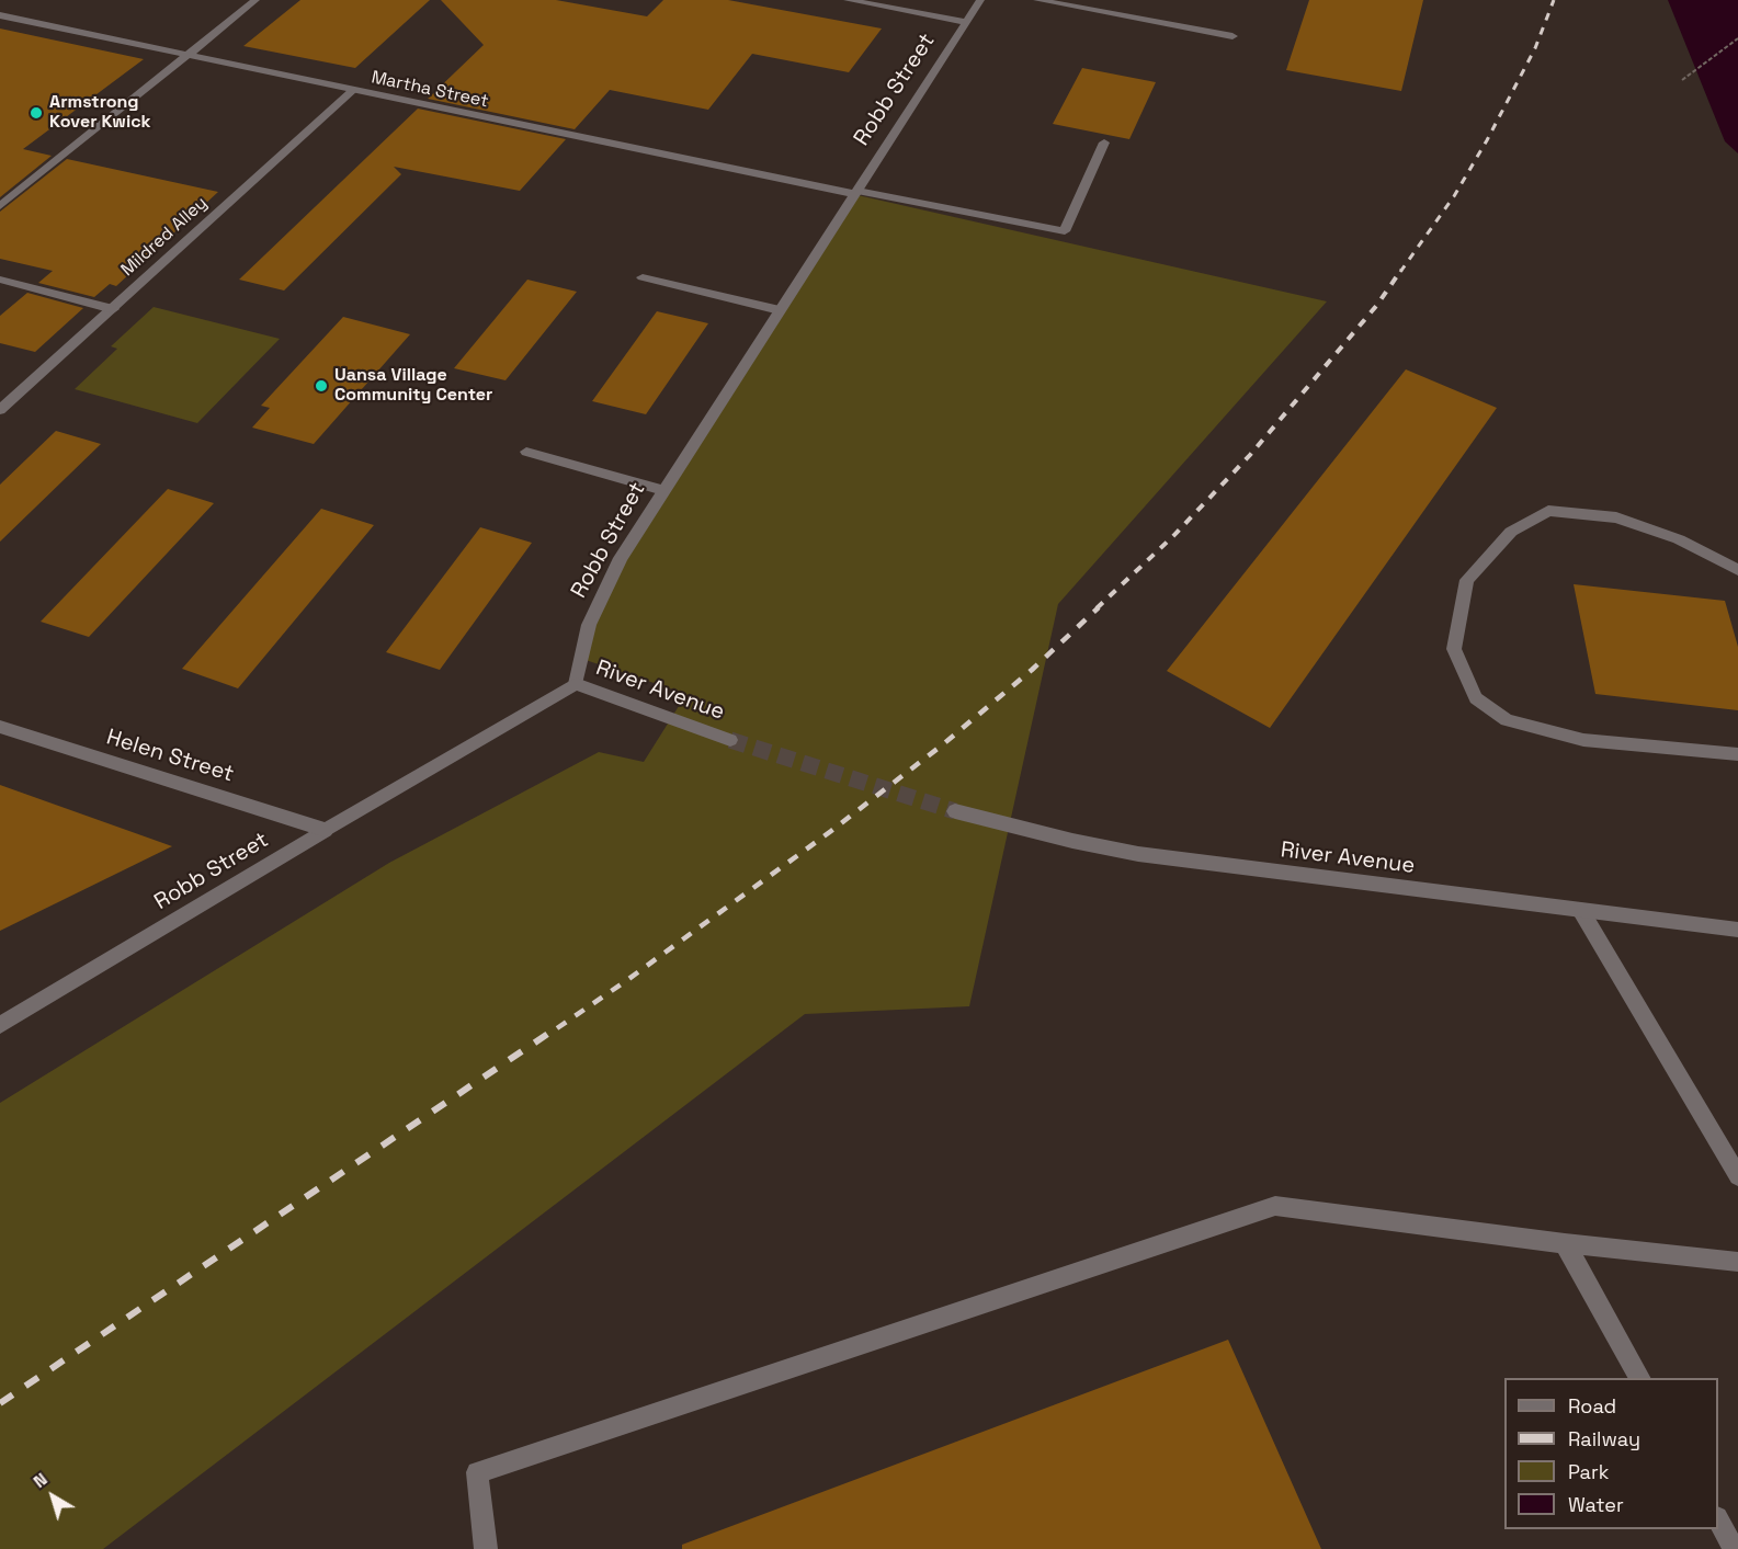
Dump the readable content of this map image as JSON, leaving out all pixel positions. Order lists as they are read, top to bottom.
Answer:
{
  "streets": {
    "street": [
      "Martha Street",
      "Robb Street",
      "Mildred Alley",
      "River Avenue",
      "Helen Street"
    ]
  },
  "crossings": [
    ["Martha Street", "Robb Street"],
    ["Martha Street", "Mildred Alley"],
    ["Robb Street", "River Avenue"],
    ["Robb Street", "Helen Street"]
  ],
  "places": ["Armstrong Kover Kwick", "Uansa Village Community Center"],
  "legend": [
    "Road",
    "Railway",
    "Park",
    "Water"
  ],
  "north": "top left"
}
